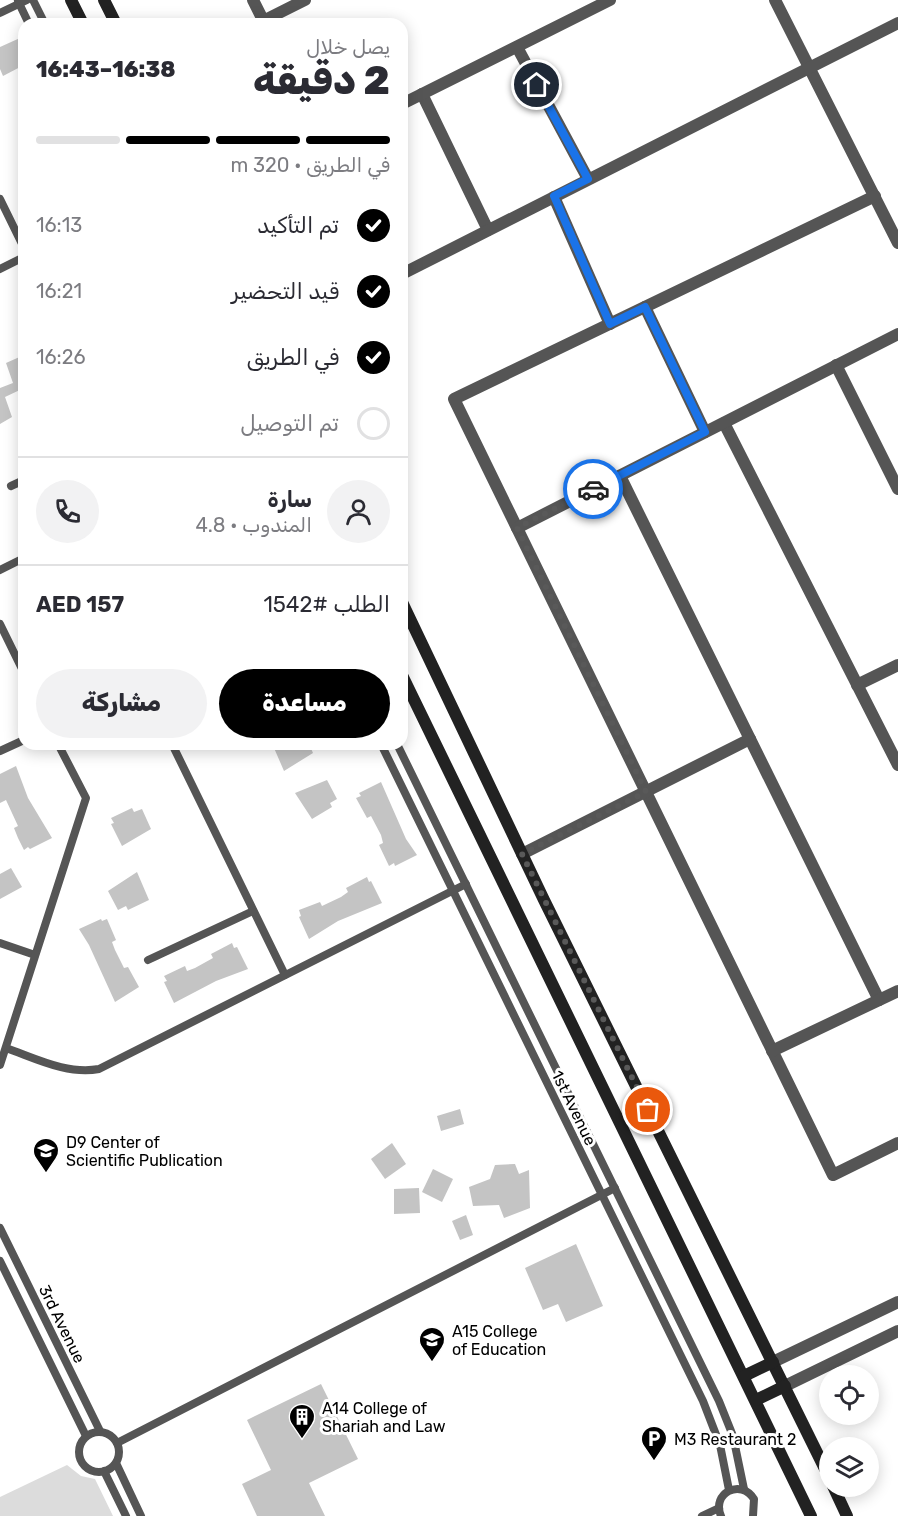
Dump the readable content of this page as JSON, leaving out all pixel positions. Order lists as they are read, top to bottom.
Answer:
{
  "streets": {
    "lane": ["1st Avenue", "3rd Avenue"]
  },
  "places": {
    "school or university": ["D9 Center of Scientific Publication", "A15 College of Education"],
    "building": ["A14 College of Shariah and Law"],
    "parking": ["M3 Restaurant 2"]
  },
  "page": {
    "heading": ["2 دقيقة", "يصل خلال", "16:38–16:43"],
    "panel": [
      "سارة",
      "المندوب · 4.8",
      "الطلب #1542",
      "AED 157"
    ],
    "bar": "في الطريق · 320 m",
    "list": [
      ["تم التأكيد", "16:13"],
      ["قيد التحضير", "16:21"],
      ["في الطريق", "16:26"],
      "تم التوصيل"
    ],
    "buttons": ["مساعدة", "مشاركة"]
  }
}
